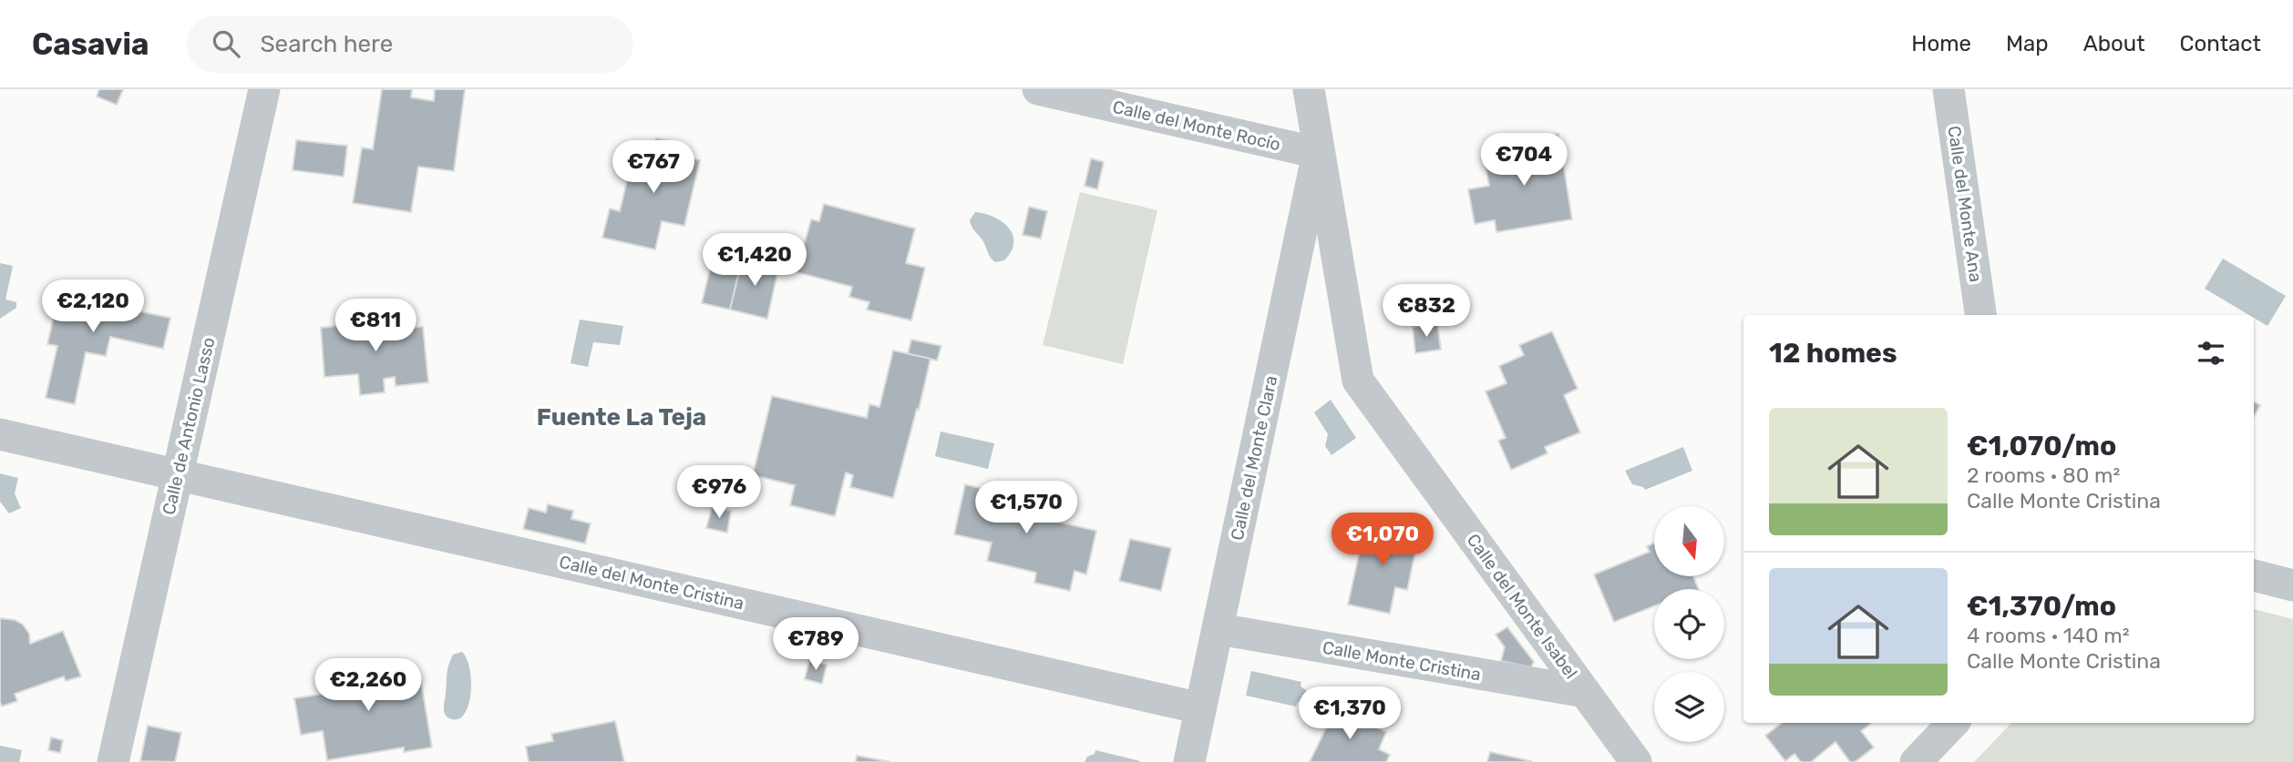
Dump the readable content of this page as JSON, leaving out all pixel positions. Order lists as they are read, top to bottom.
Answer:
{
  "streets": {
    "street": [
      "Calle del Monte Rocío",
      "Calle del Monte Ana",
      "Calle de Antonio Lasso",
      "Calle del Monte Clara",
      "Calle del Monte Cristina",
      "Calle del Monte Isabel",
      "Calle Monte Cristina"
    ]
  },
  "crossings": [
    ["Calle del Monte Rocío", "Calle del Monte Clara"],
    ["Calle del Monte Rocío", "Calle del Monte Isabel"],
    ["Calle de Antonio Lasso", "Calle del Monte Cristina"],
    ["Calle del Monte Clara", "Calle del Monte Cristina"],
    ["Calle del Monte Clara", "Calle del Monte Isabel"],
    ["Calle del Monte Clara", "Calle Monte Cristina"],
    ["Calle del Monte Isabel", "Calle Monte Cristina"]
  ],
  "districts": ["Fuente La Teja"],
  "north": "bottom",
  "page": {
    "header": "Casavia",
    "search": "Search here",
    "nav": [
      "Home",
      "Map",
      "About",
      "Contact"
    ],
    "price": [
      "€704",
      "€767",
      "€1,420",
      "€2,120",
      "€832",
      "€811",
      "€976",
      "€1,570",
      "€1,070",
      "€789",
      "€2,260",
      "€1,370"
    ],
    "heading": "12 homes",
    "list": [
      {
        "name": "€1,070/mo",
        "note": "2 rooms · 80 m² · Calle Monte Cristina"
      },
      {
        "name": "€1,370/mo",
        "note": "4 rooms · 140 m² · Calle Monte Cristina"
      }
    ]
  }
}
